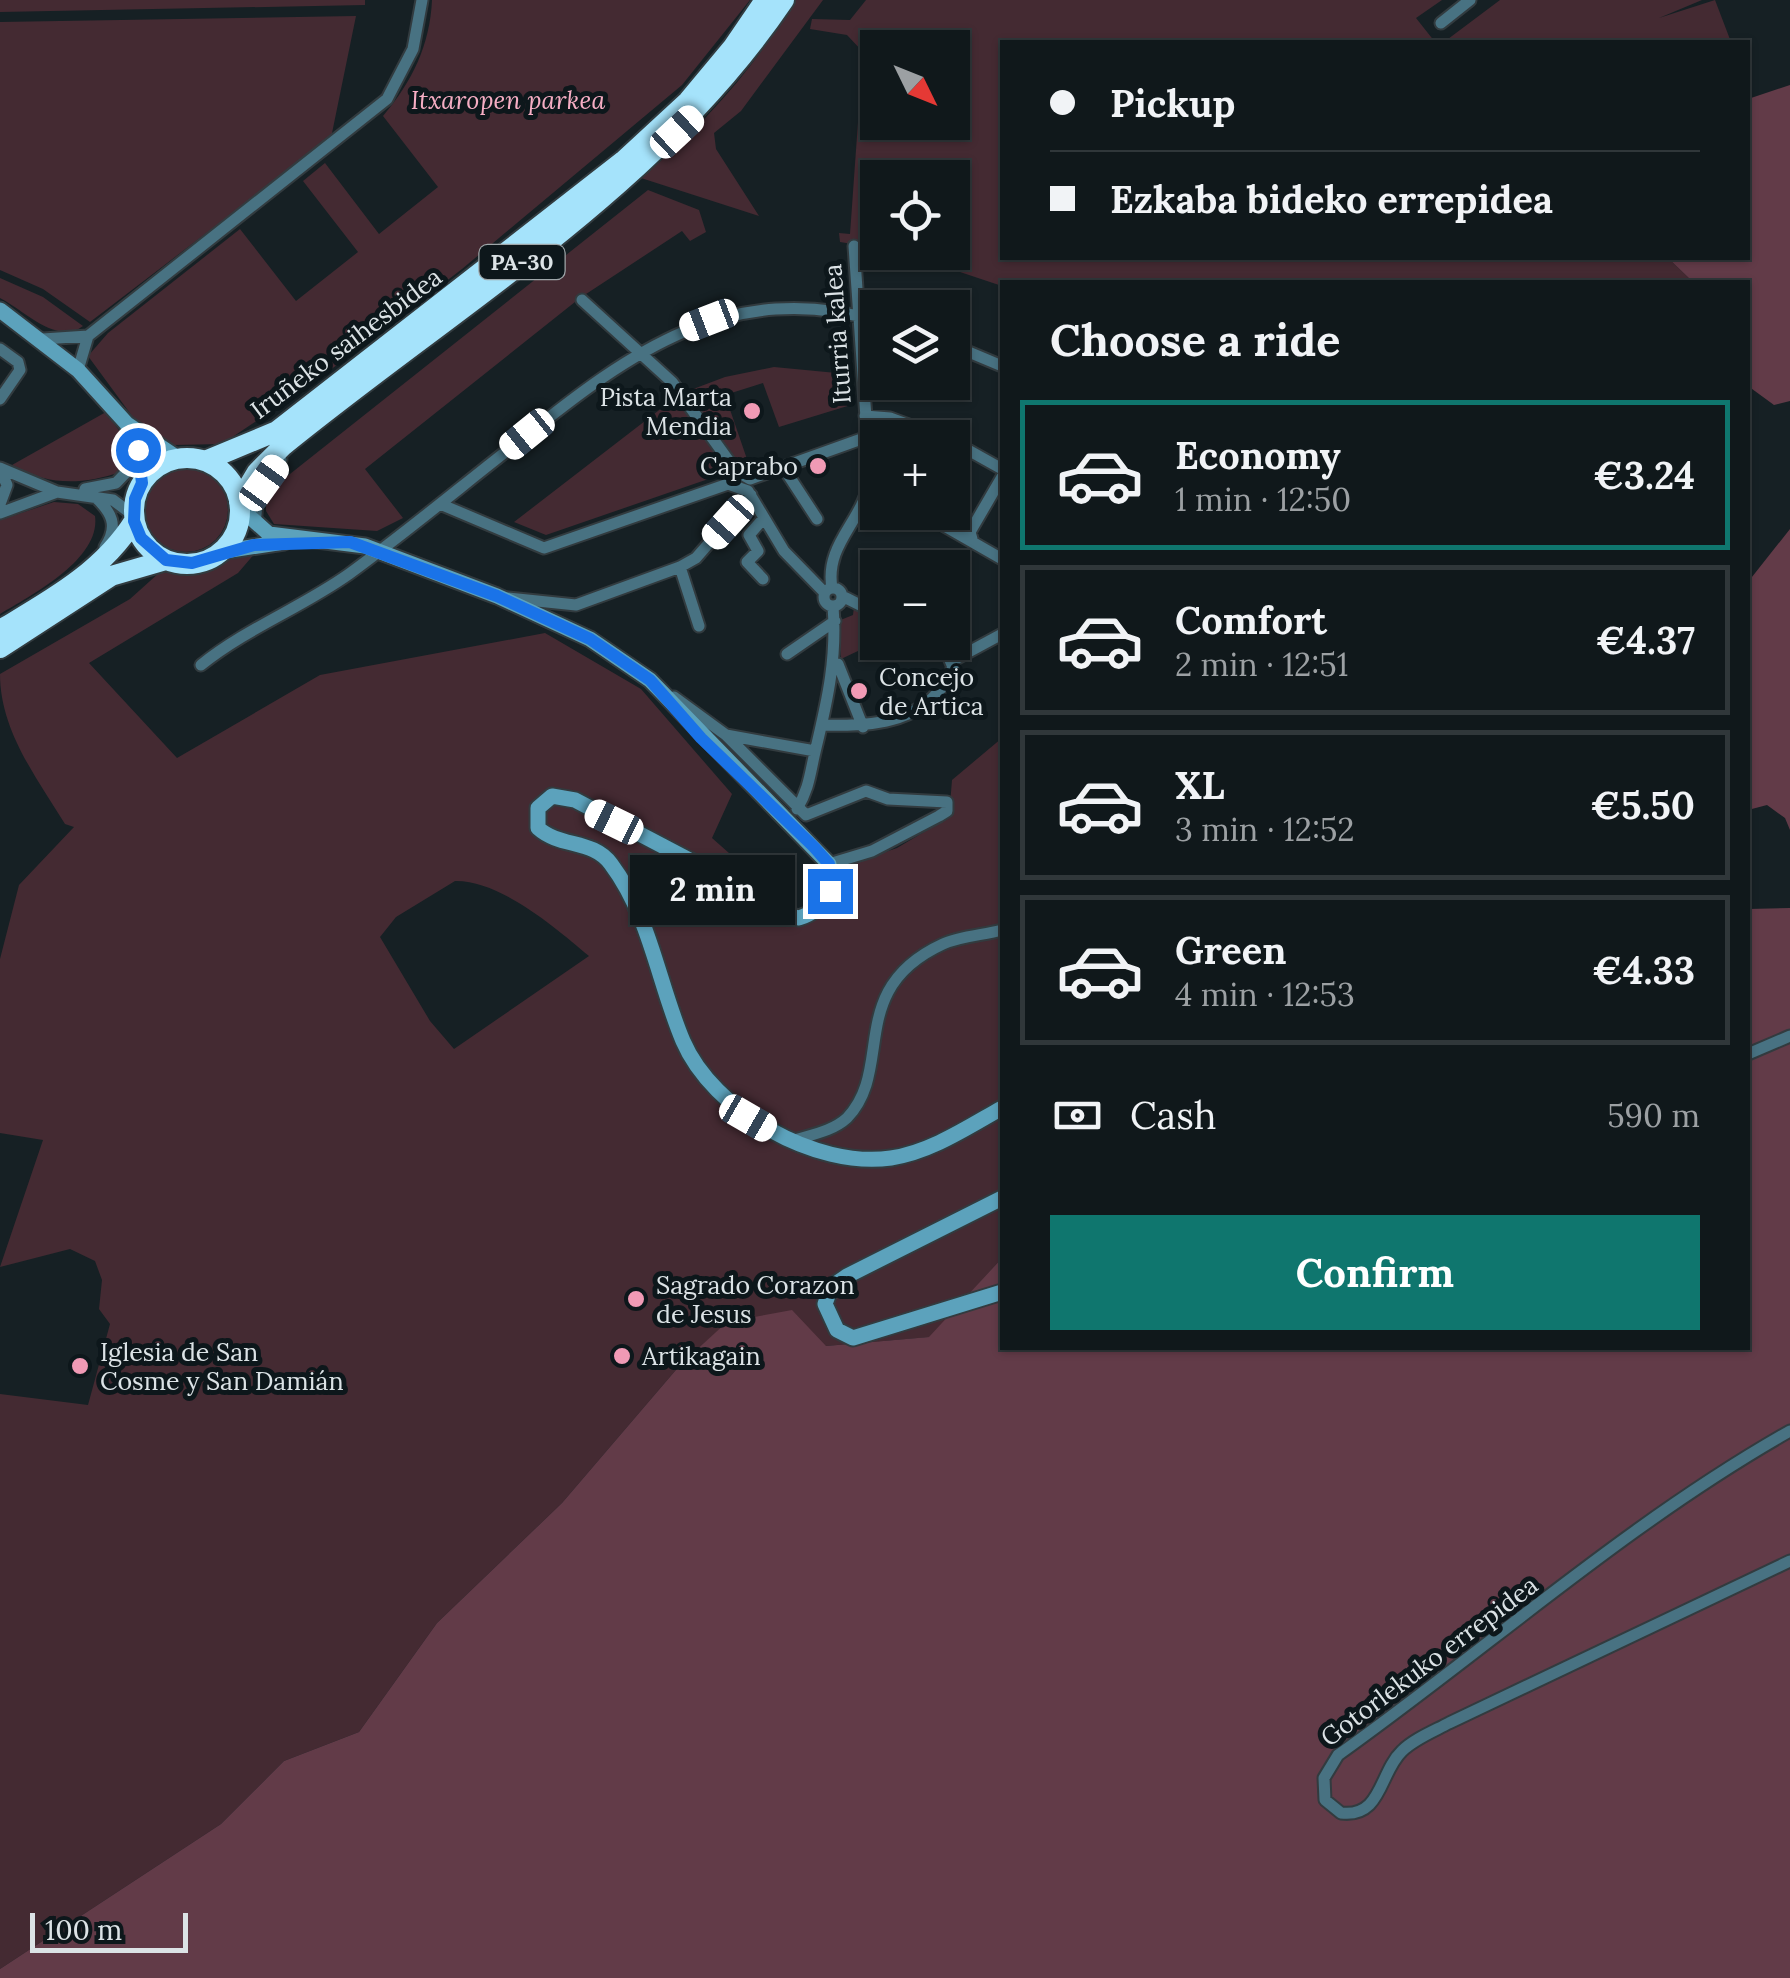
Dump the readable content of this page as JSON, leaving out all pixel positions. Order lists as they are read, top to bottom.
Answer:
{
  "streets": {
    "highway": ["PA-30", "Iruñeko saihesbidea"],
    "street": ["Iturria kalea", "Gotorlekuko errepidea"]
  },
  "crossings": [
    ["PA-30", "Iruñeko saihesbidea"]
  ],
  "parks": ["Itxaropen parkea"],
  "places": [
    "Pista Marta Mendia",
    "Caprabo",
    "Concejo de Artica",
    "Sagrado Corazon de Jesus",
    "Artikagain",
    "Iglesia de San Cosme y San Damián"
  ],
  "scale_bar": "100 m",
  "north": "bottom right",
  "page": {
    "map_buttons": ["+", "−"],
    "banner": ["Pickup", "Ezkaba bideko errepidea"],
    "heading": "Choose a ride",
    "list": [
      {
        "name": "Economy",
        "note": "1 min · 12:50",
        "value": "€3.24"
      },
      {
        "name": "Comfort",
        "note": "2 min · 12:51",
        "value": "€4.37"
      },
      {
        "name": "XL",
        "note": "3 min · 12:52",
        "value": "€5.50"
      },
      {
        "name": "Green",
        "note": "4 min · 12:53",
        "value": "€4.33"
      }
    ],
    "bubble": "2 min",
    "pay": ["Cash", "590 m"],
    "buttons": "Confirm",
    "scale": "100 m"
  }
}
